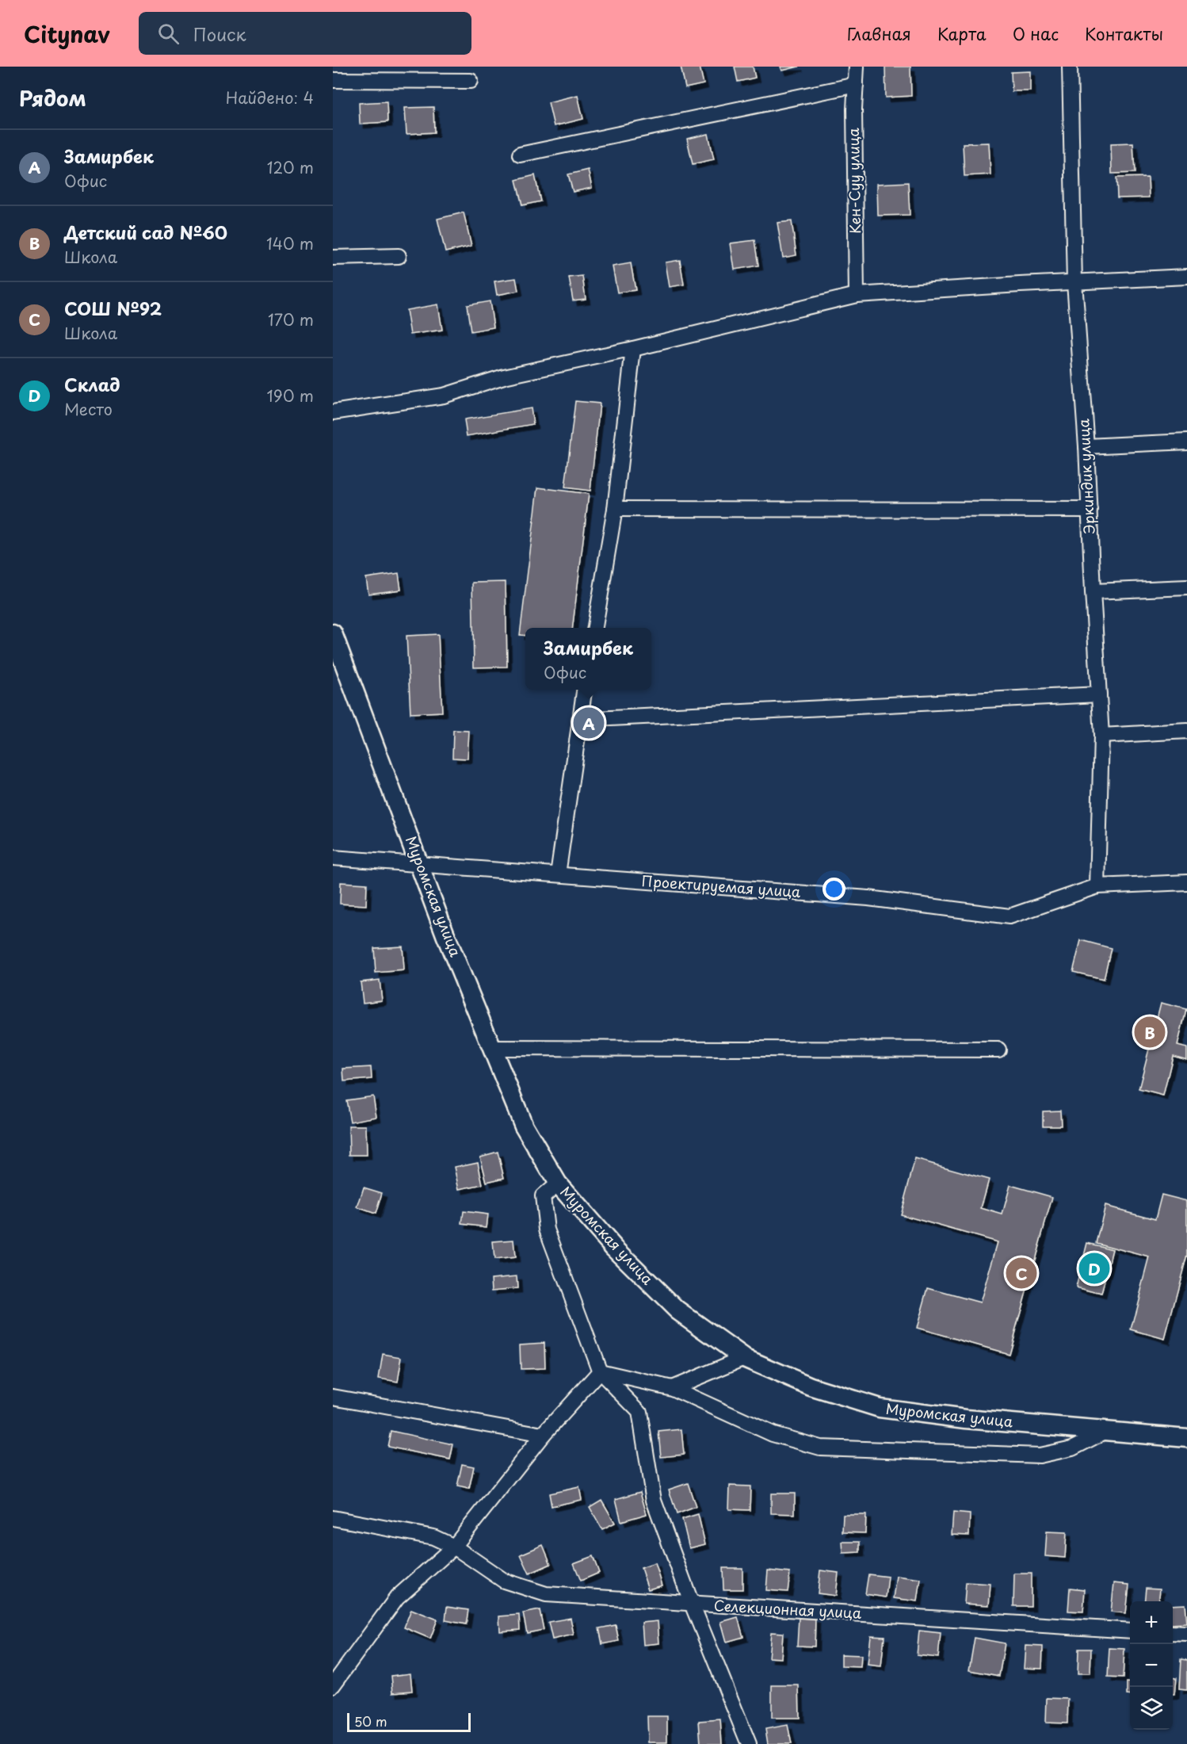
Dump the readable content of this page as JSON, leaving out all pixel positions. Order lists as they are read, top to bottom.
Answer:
{
  "streets": {
    "street": [
      "Кен-Суу улица",
      "Эркиндик улица",
      "Проектируемая улица",
      "Муромская улица",
      "Селекционная улица"
    ]
  },
  "crossings": [
    ["Эркиндик улица", "Проектируемая улица"],
    ["Проектируемая улица", "Муромская улица"]
  ],
  "scale_bar": "50 m",
  "page": {
    "header": "Citynav",
    "search": "Поиск",
    "nav": [
      "Главная",
      "Карта",
      "О нас",
      "Контакты"
    ],
    "heading": ["Рядом", "Найдено: 4"],
    "list": [
      {
        "mark": "A",
        "name": "Замирбек",
        "note": "Офис",
        "value": "120 m"
      },
      {
        "mark": "B",
        "name": "Детский сад №60",
        "note": "Школа",
        "value": "140 m"
      },
      {
        "mark": "C",
        "name": "СОШ №92",
        "note": "Школа",
        "value": "170 m"
      },
      {
        "mark": "D",
        "name": "Склад",
        "note": "Место",
        "value": "190 m"
      }
    ],
    "popup": ["Замирбек", "Офис"],
    "pins": [
      "A",
      "B",
      "D",
      "C"
    ],
    "map_buttons": ["+", "−"],
    "scale": "50 m"
  }
}
